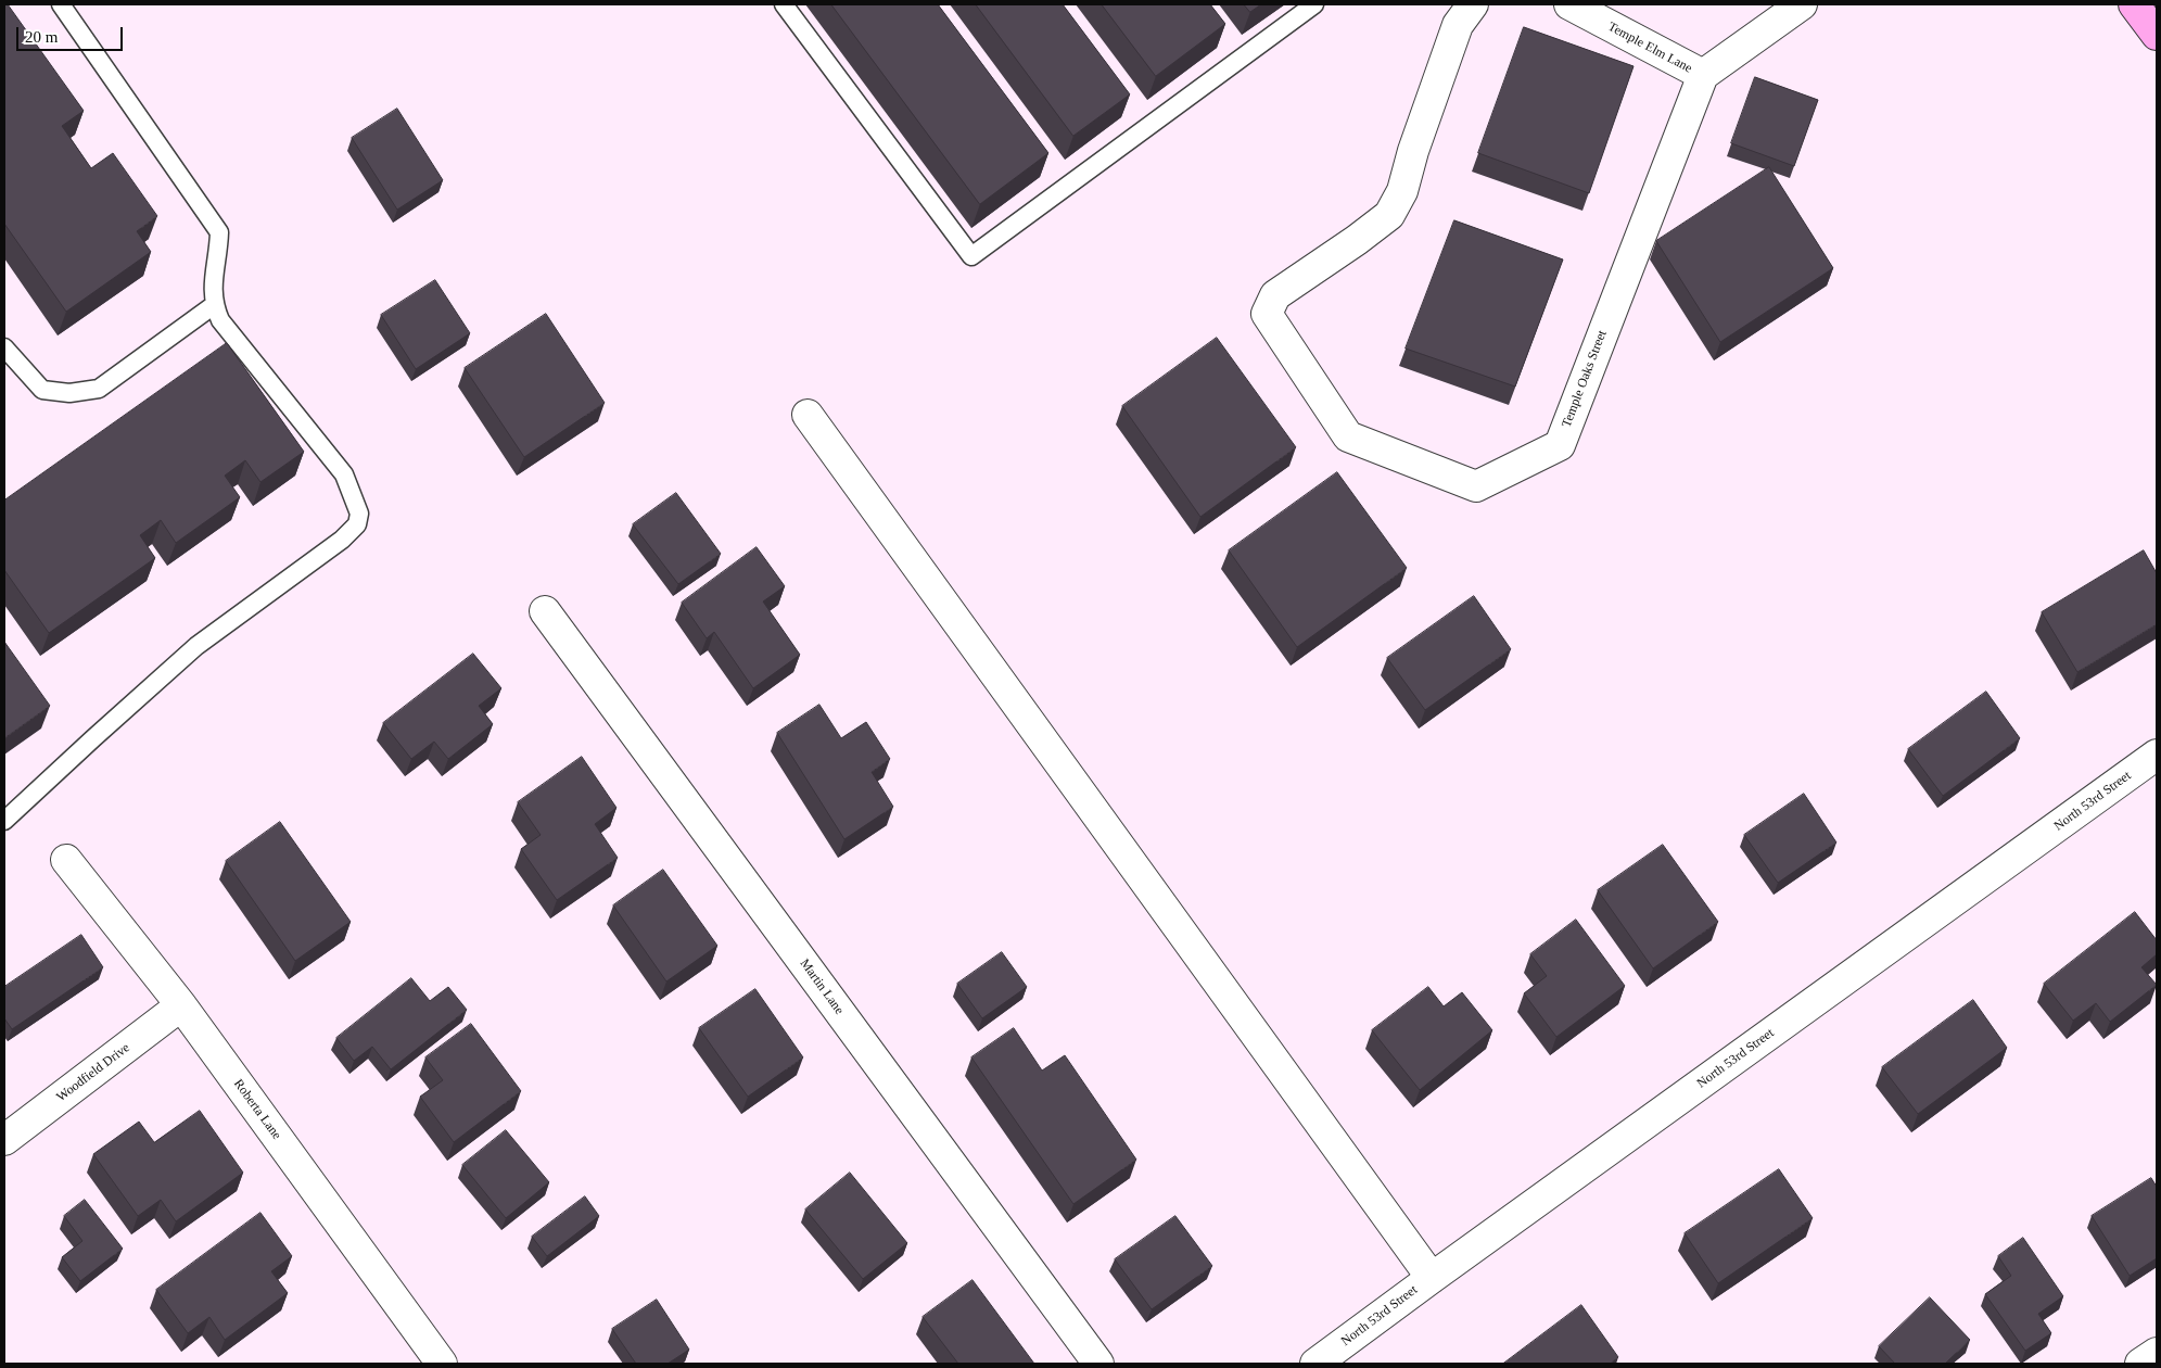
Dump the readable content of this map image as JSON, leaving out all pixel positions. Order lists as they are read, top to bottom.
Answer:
{
  "streets": {
    "street": [
      "Temple Elm Lane",
      "Temple Oaks Street",
      "North 53rd Street",
      "Martin Lane",
      "Woodfield Drive",
      "Roberta Lane"
    ]
  },
  "crossings": [
    ["Temple Elm Lane", "Temple Oaks Street"],
    ["Woodfield Drive", "Roberta Lane"]
  ],
  "scale_bar": "20 m"
}
